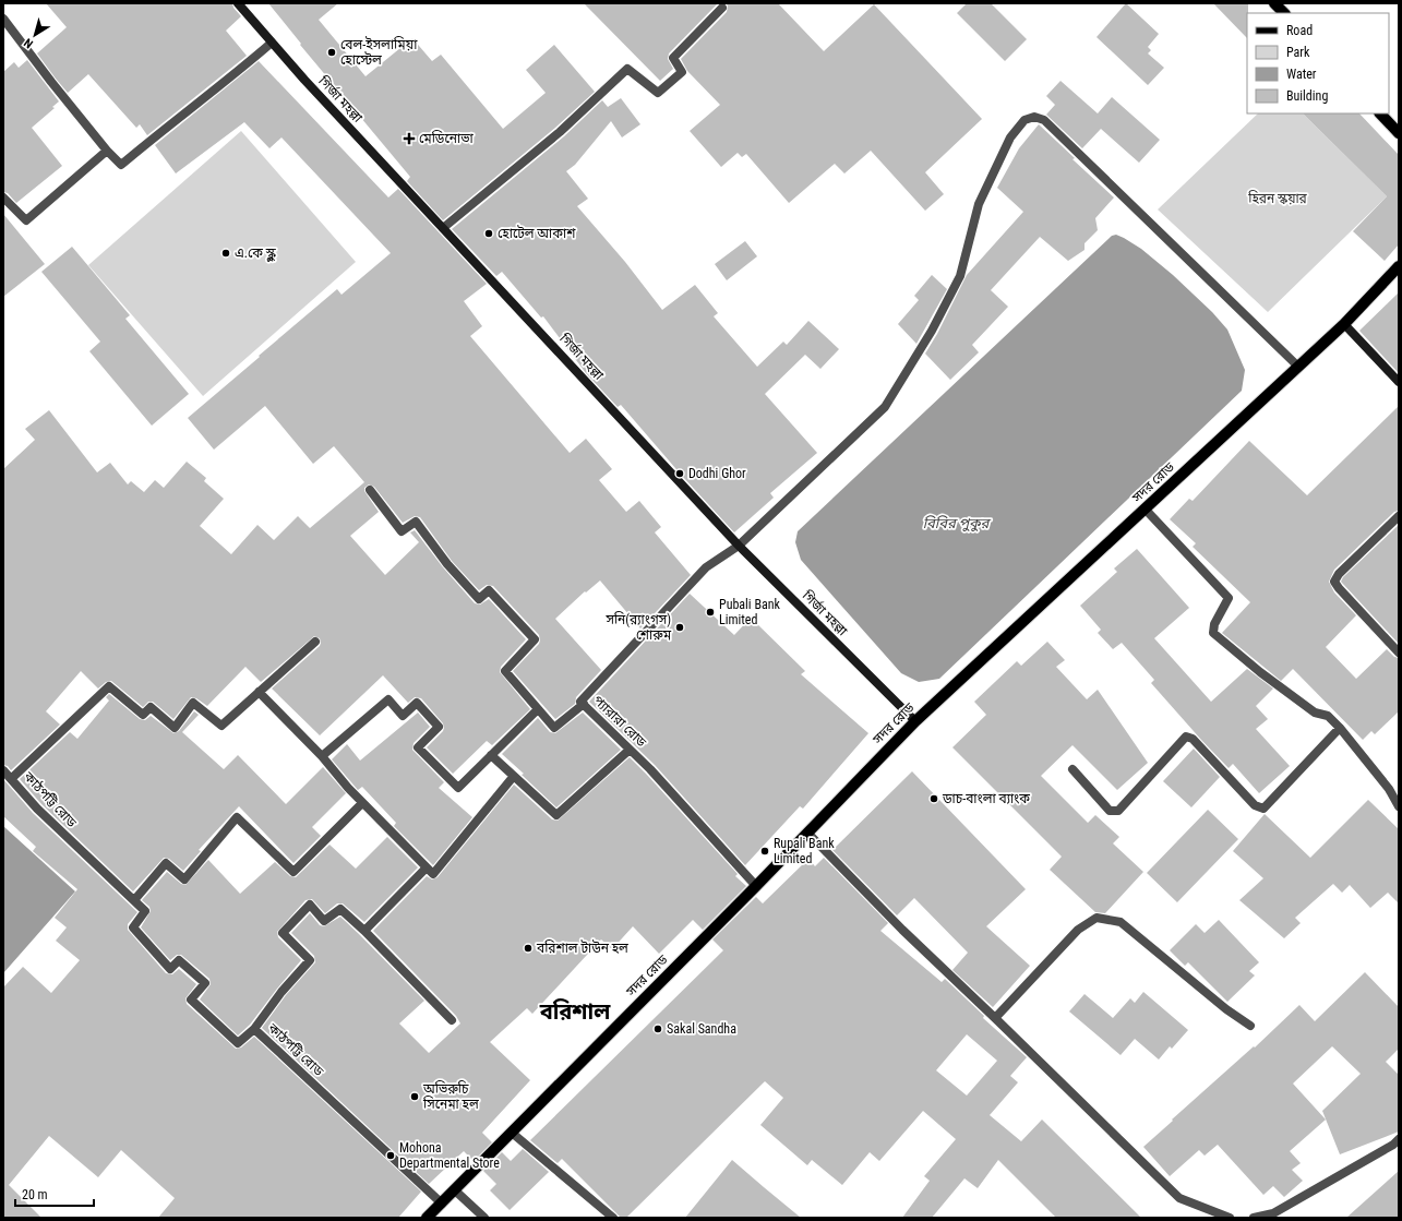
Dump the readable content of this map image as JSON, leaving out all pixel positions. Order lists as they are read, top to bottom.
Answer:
{
  "streets": {
    "main road": ["গির্জা মহল্লা", "সদর রোড"],
    "street": ["প্যারারা রোড", "কাঠপট্টি রোড"]
  },
  "crossings": [
    ["গির্জা মহল্লা", "সদর রোড"],
    ["গির্জা মহল্লা", "প্যারারা রোড"],
    ["সদর রোড", "প্যারারা রোড"],
    ["সদর রোড", "কাঠপট্টি রোড"]
  ],
  "districts": ["বরিশাল"],
  "water": ["বিবির পুকুর"],
  "parks": ["হিরন স্কয়ার"],
  "places": {
    "other": [
      "বেল-ইসলামিয়া হোস্টেল",
      "হোটেল আকাশ",
      "এ.কে স্কুল",
      "Dodhi Ghor",
      "Pubali Bank Limited",
      "সনি(র‌্যাংগস) শোরুম",
      "ডাচ-বাংলা ব্যাংক",
      "Rupali Bank Limited",
      "বরিশাল টাউন হল",
      "Sakal Sandha",
      "অভিরুচি সিনেমা হল",
      "Mohona Departmental Store"
    ],
    "health": ["মেডিনোভা"]
  },
  "legend": [
    "Road",
    "Park",
    "Water",
    "Building"
  ],
  "scale_bar": "20 m",
  "north": "bottom left"
}
